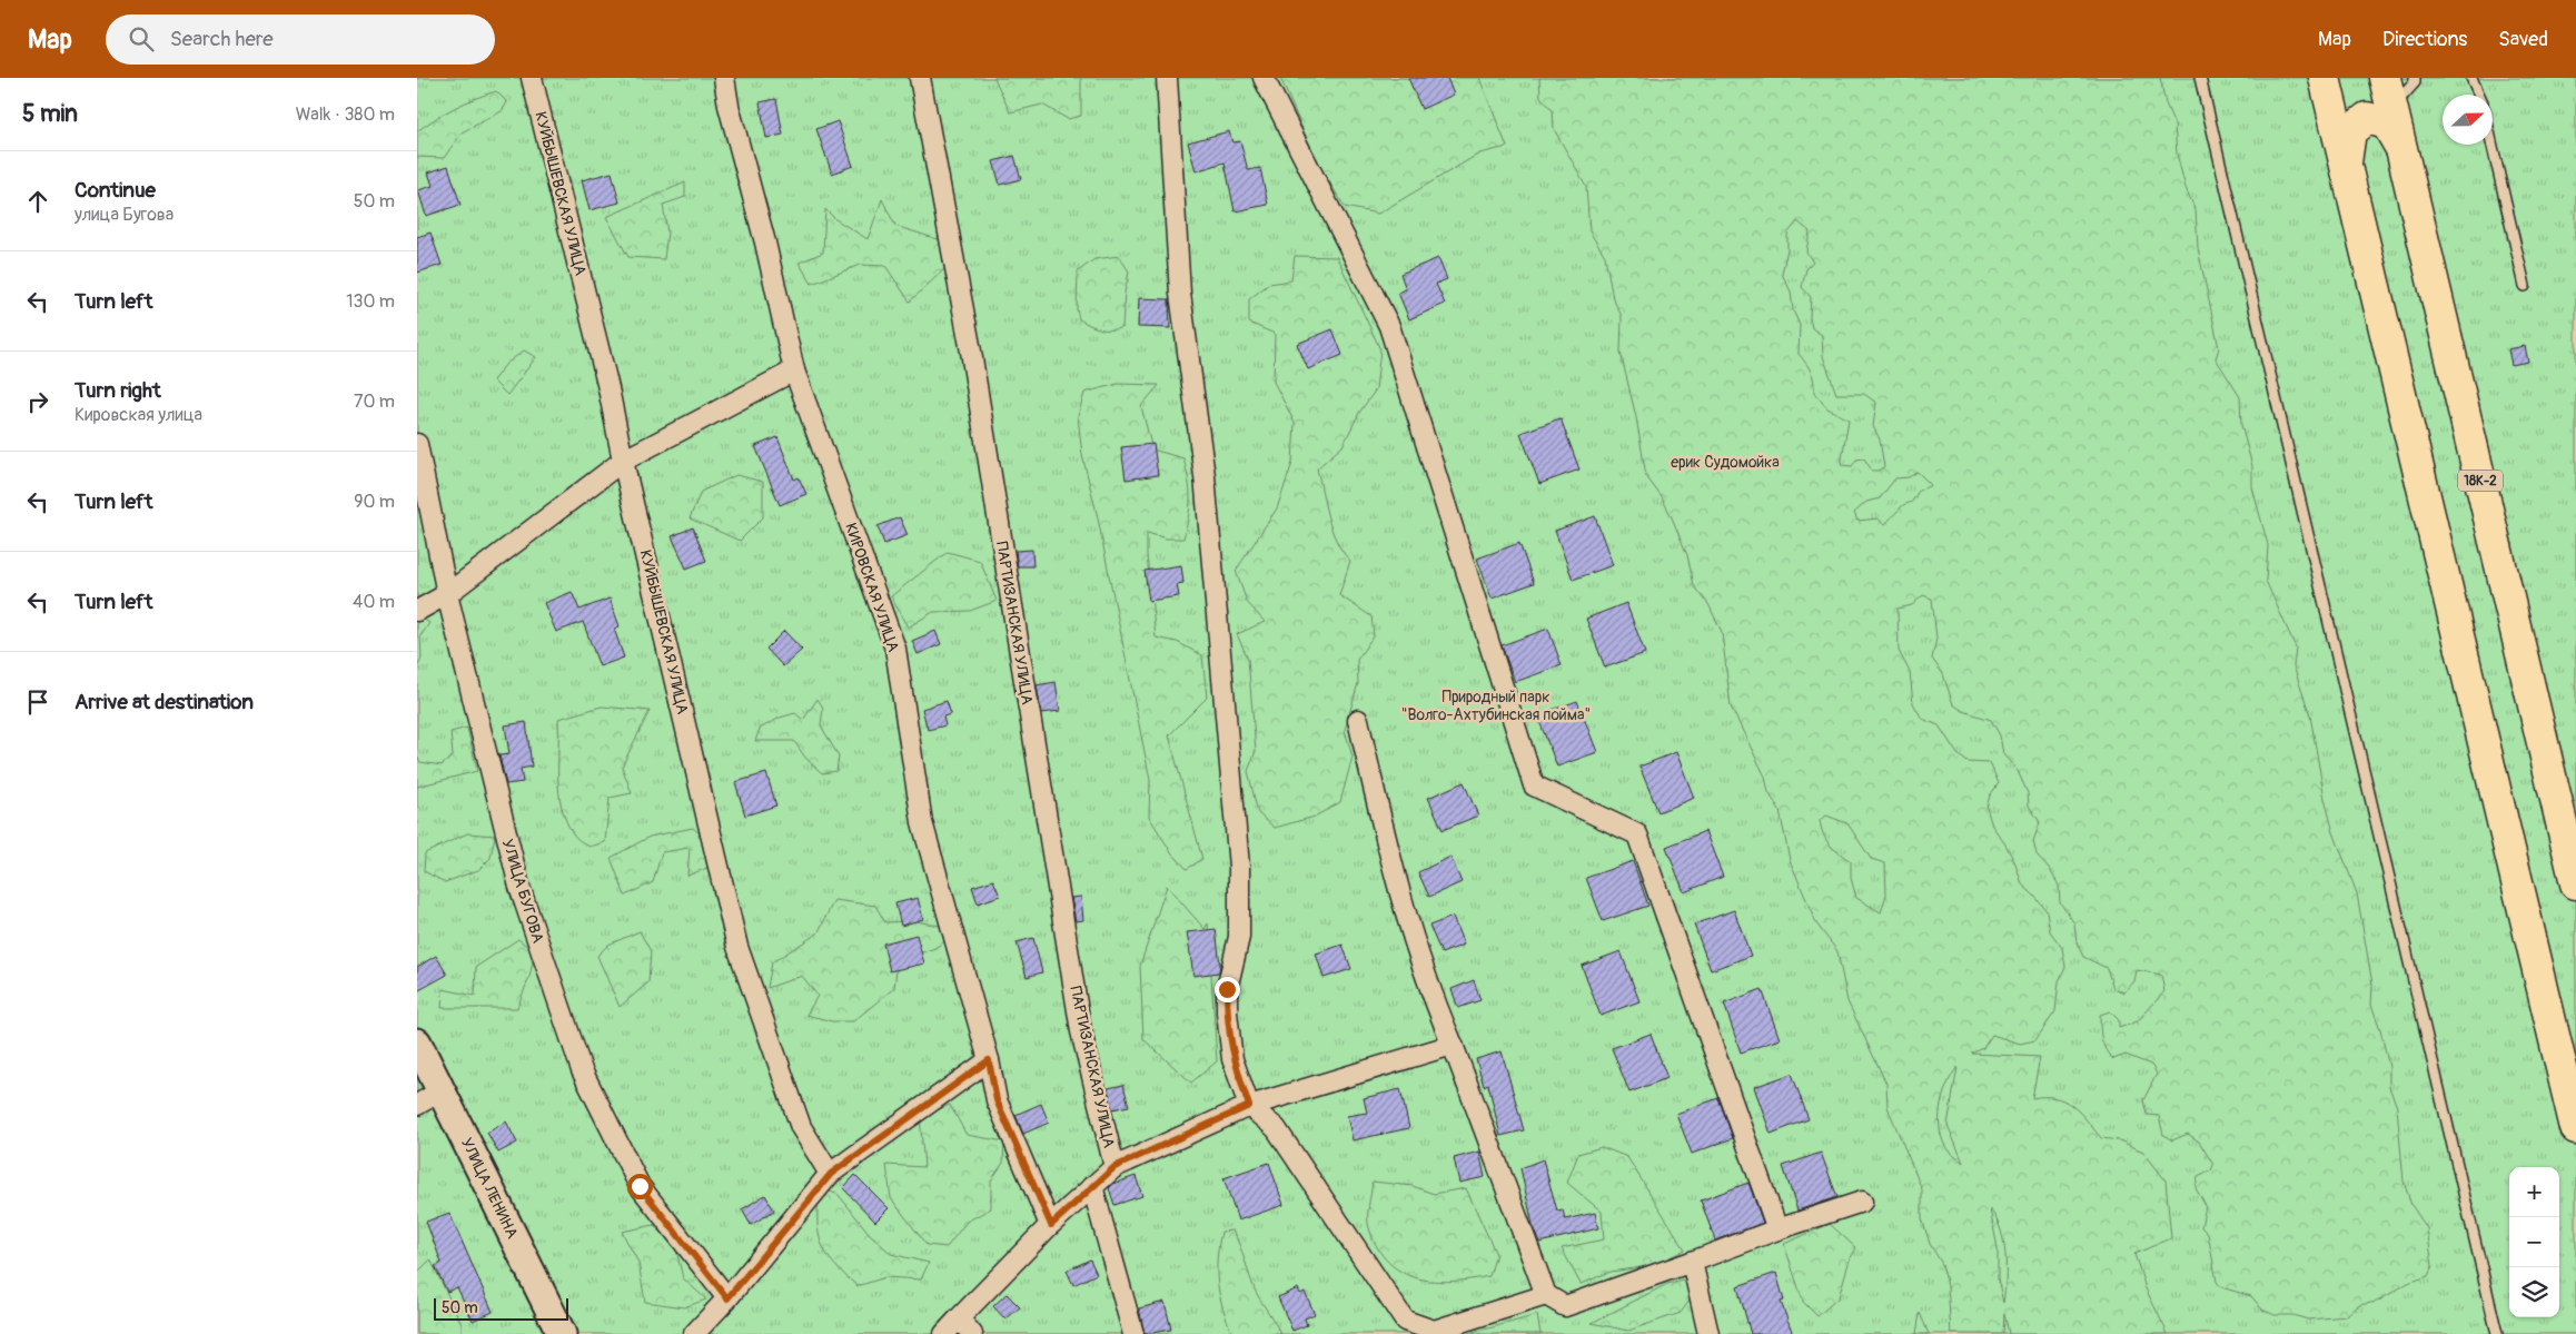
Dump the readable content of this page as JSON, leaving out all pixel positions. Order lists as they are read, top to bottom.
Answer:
{
  "streets": {
    "main road": ["18К-2"],
    "street": [
      "КУЙБЫШЕВСКАЯ УЛИЦА",
      "КИРОВСКАЯ УЛИЦА",
      "ПАРТИЗАНСКАЯ УЛИЦА",
      "УЛИЦА БУГОВА",
      "УЛИЦА ЛЕНИНА"
    ]
  },
  "parks": ["ерик Судомойка", "Природный парк \"Волго-Ахтубинская пойма\""],
  "scale_bar": "50 m",
  "north": "right",
  "page": {
    "header": "Map",
    "search": "Search here",
    "nav": ["Map", "Directions", "Saved"],
    "heading": ["5 min", "Walk · 380 m"],
    "list": [
      ["Continue", "улица Бугова", "50 m"],
      ["Turn left", "130 m"],
      ["Turn right", "Кировская улица", "70 m"],
      ["Turn left", "90 m"],
      ["Turn left", "40 m"],
      "Arrive at destination"
    ],
    "map_buttons": ["+", "−"],
    "scale": "50 m"
  }
}
